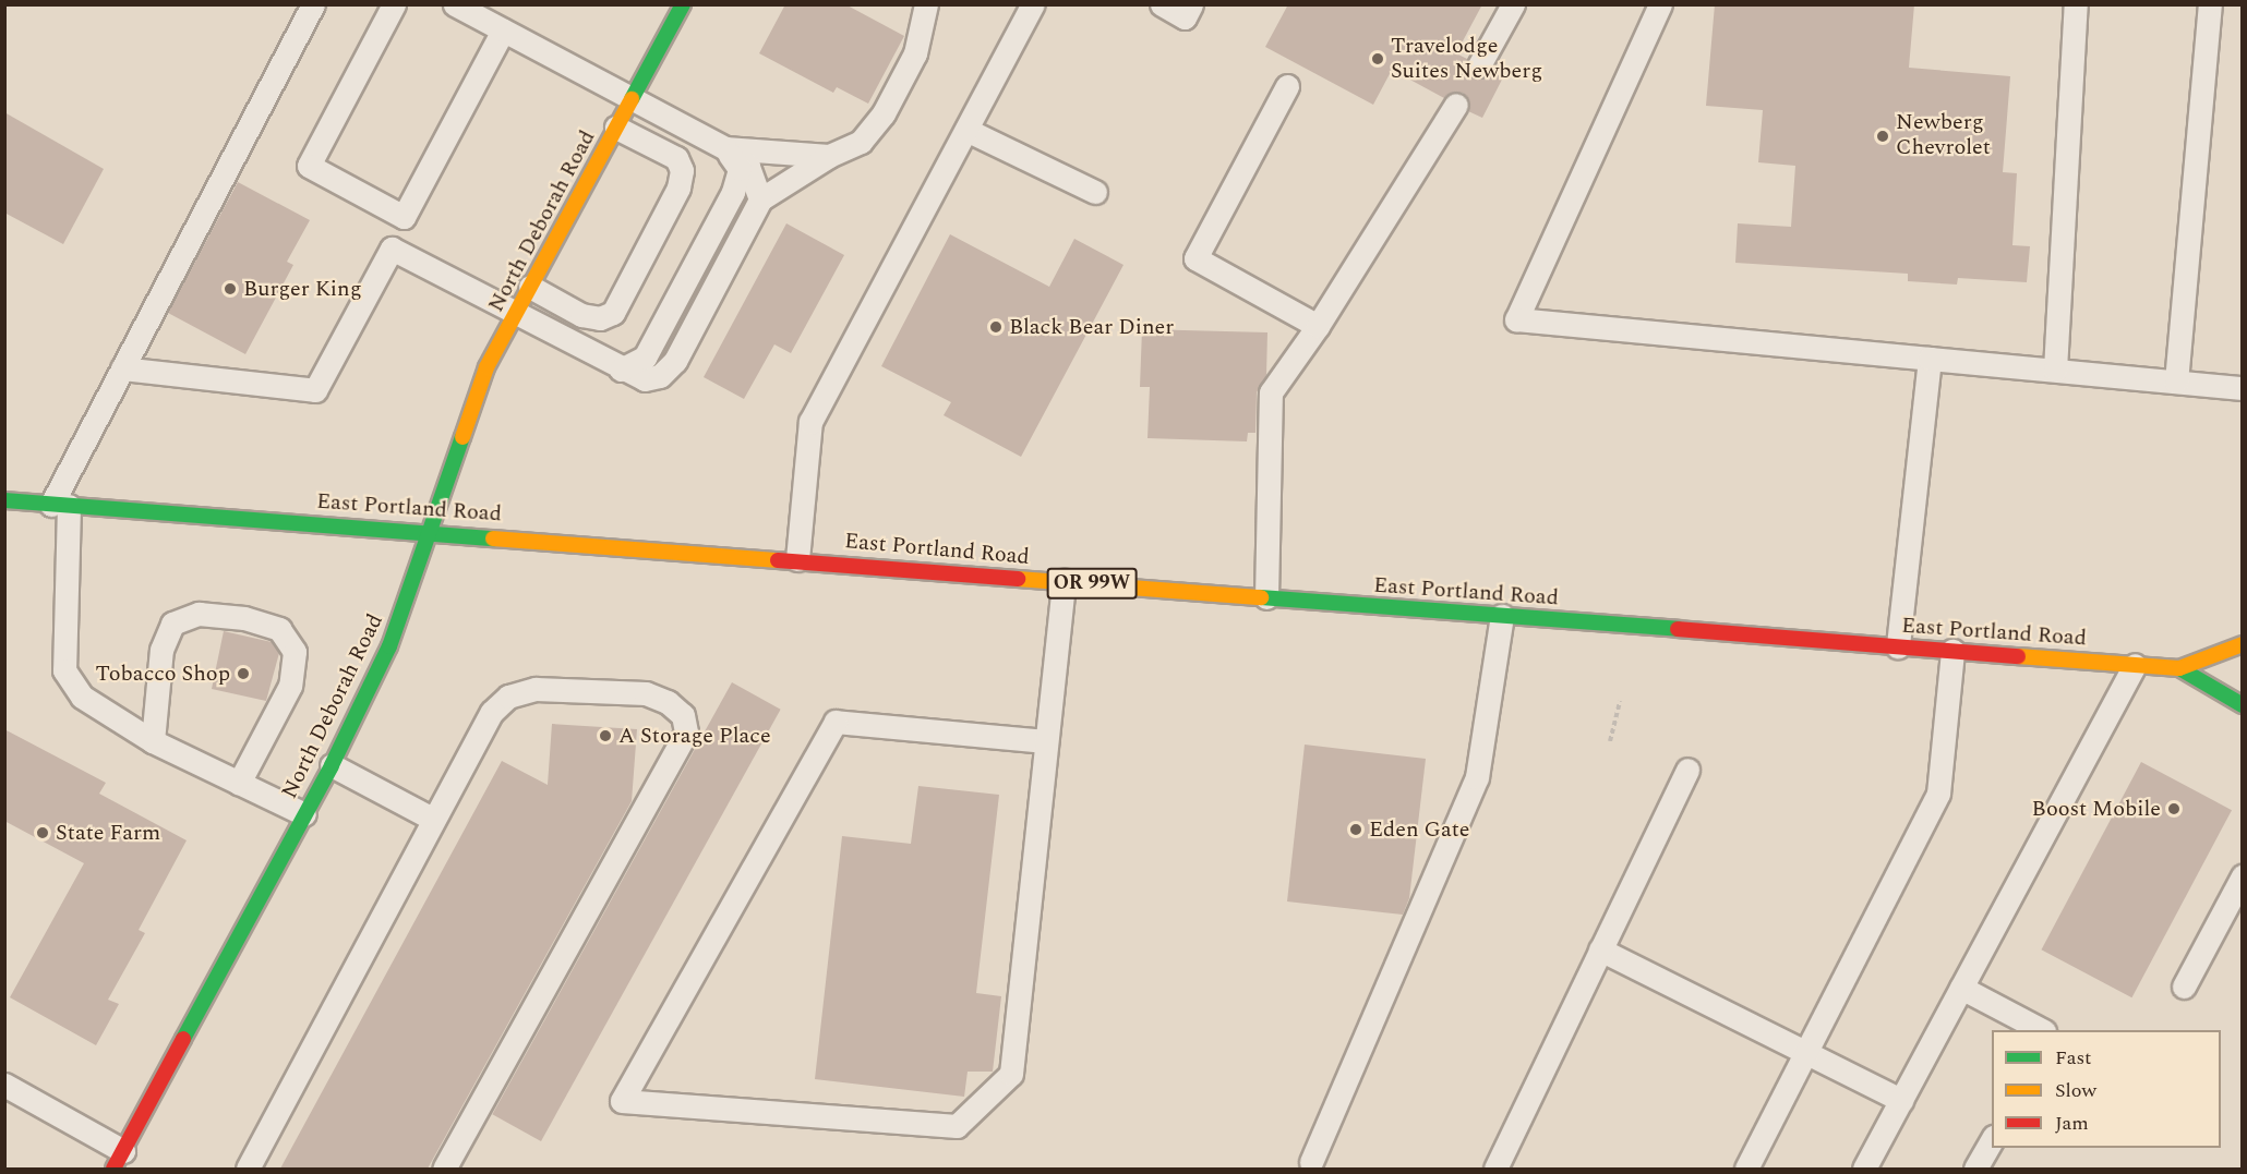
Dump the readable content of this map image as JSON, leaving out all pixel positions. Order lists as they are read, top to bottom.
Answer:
{
  "streets": {
    "main road": ["North Deborah Road", "East Portland Road", "OR 99W"]
  },
  "crossings": [
    ["North Deborah Road", "East Portland Road"]
  ],
  "places": [
    "Travelodge Suites Newberg",
    "Newberg Chevrolet",
    "Burger King",
    "Black Bear Diner",
    "Tobacco Shop",
    "A Storage Place",
    "Boost Mobile",
    "Eden Gate",
    "State Farm"
  ],
  "legend": ["Fast", "Slow", "Jam"]
}
